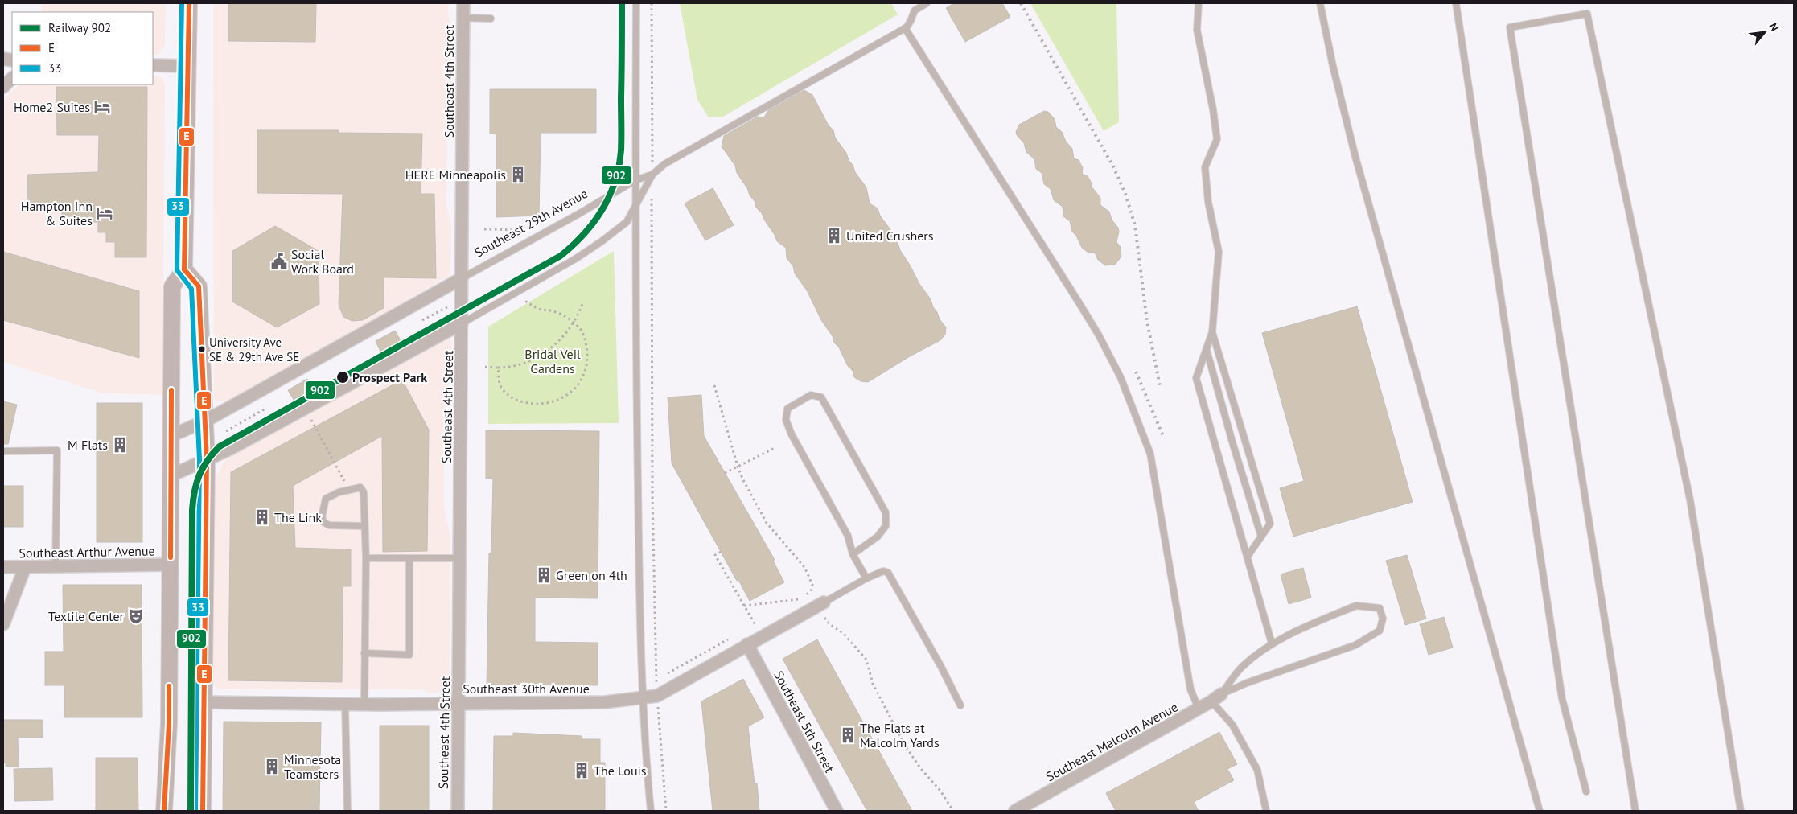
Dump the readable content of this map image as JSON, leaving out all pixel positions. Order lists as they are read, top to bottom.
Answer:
{
  "streets": {
    "street": [
      "Southeast 4th Street",
      "Southeast 29th Avenue",
      "Southeast Arthur Avenue",
      "Southeast 30th Avenue",
      "Southeast 5th Street",
      "Southeast Malcolm Avenue"
    ]
  },
  "crossings": [
    ["Southeast 4th Street", "Southeast 29th Avenue"],
    ["Southeast 4th Street", "Southeast 30th Avenue"],
    ["Southeast 30th Avenue", "Southeast 5th Street"]
  ],
  "parks": ["Bridal Veil Gardens"],
  "places": {
    "hotel": ["Home2 Suites", "Hampton Inn & Suites"],
    "building": [
      "HERE Minneapolis",
      "United Crushers",
      "M Flats",
      "The Link",
      "Green on 4th",
      "The Flats at Malcolm Yards",
      "Minnesota Teamsters",
      "The Louis"
    ],
    "public building": ["Social Work Board"],
    "other": ["University Ave SE & 29th Ave SE", "Prospect Park"],
    "theatre": ["Textile Center"]
  },
  "lines": ["rail line 902", "transit line E", "transit line 33"],
  "legend": ["Railway 902", "E", "33"],
  "north": "top right"
}
